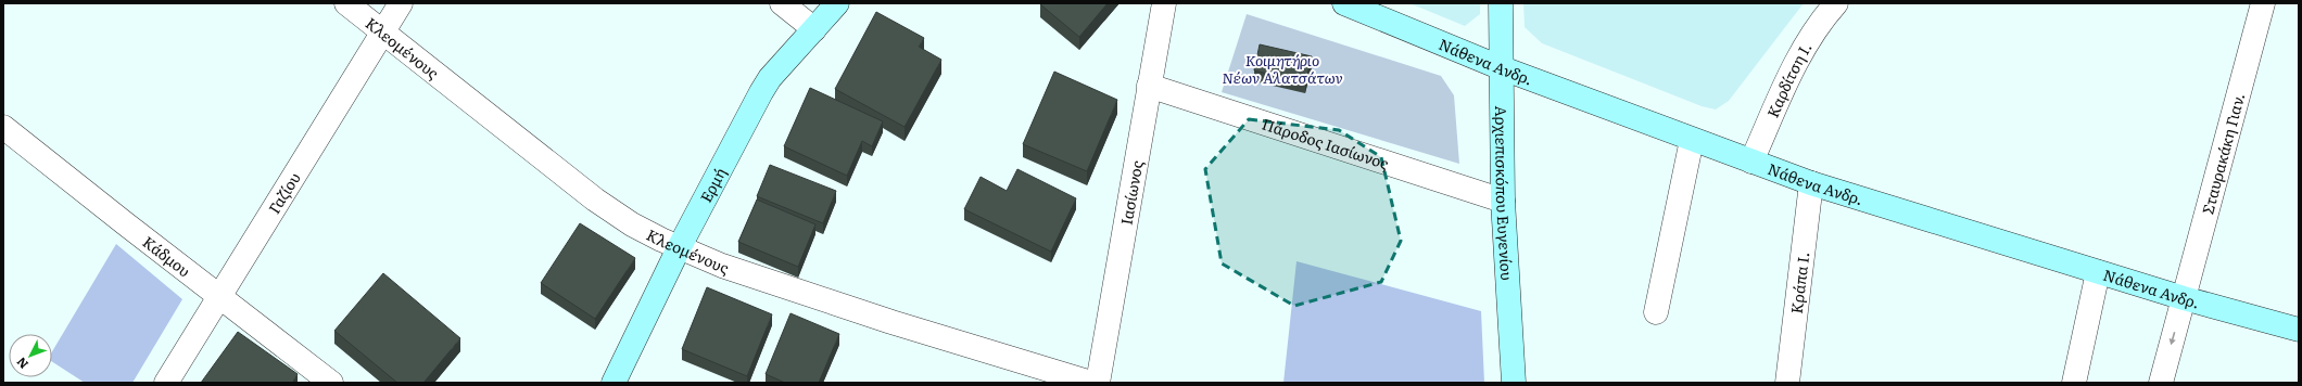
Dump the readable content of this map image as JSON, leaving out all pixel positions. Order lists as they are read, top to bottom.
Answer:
{
  "streets": {
    "street": [
      "Κλεομένους",
      "Νάθενα Ανδρ.",
      "Καρδίτση Ι.",
      "Πάροδος Ιασίωνος",
      "Σταυρακάκη Γιαν.",
      "Ερμή",
      "Γαζίου",
      "Ιασίωνος",
      "Αρχιεπισκόπου Ευγενίου",
      "Κάδμου",
      "Κράπα Ι."
    ]
  },
  "crossings": [
    ["Κλεομένους", "Ερμή"],
    ["Κλεομένους", "Γαζίου"],
    ["Νάθενα Ανδρ.", "Καρδίτση Ι."],
    ["Νάθενα Ανδρ.", "Σταυρακάκη Γιαν."],
    ["Νάθενα Ανδρ.", "Αρχιεπισκόπου Ευγενίου"],
    ["Νάθενα Ανδρ.", "Κράπα Ι."],
    ["Πάροδος Ιασίωνος", "Ιασίωνος"],
    ["Πάροδος Ιασίωνος", "Αρχιεπισκόπου Ευγενίου"],
    ["Γαζίου", "Κάδμου"]
  ],
  "parks": ["Κοιμητήριο Νέων Αλατσάτων"],
  "north": "bottom left"
}
